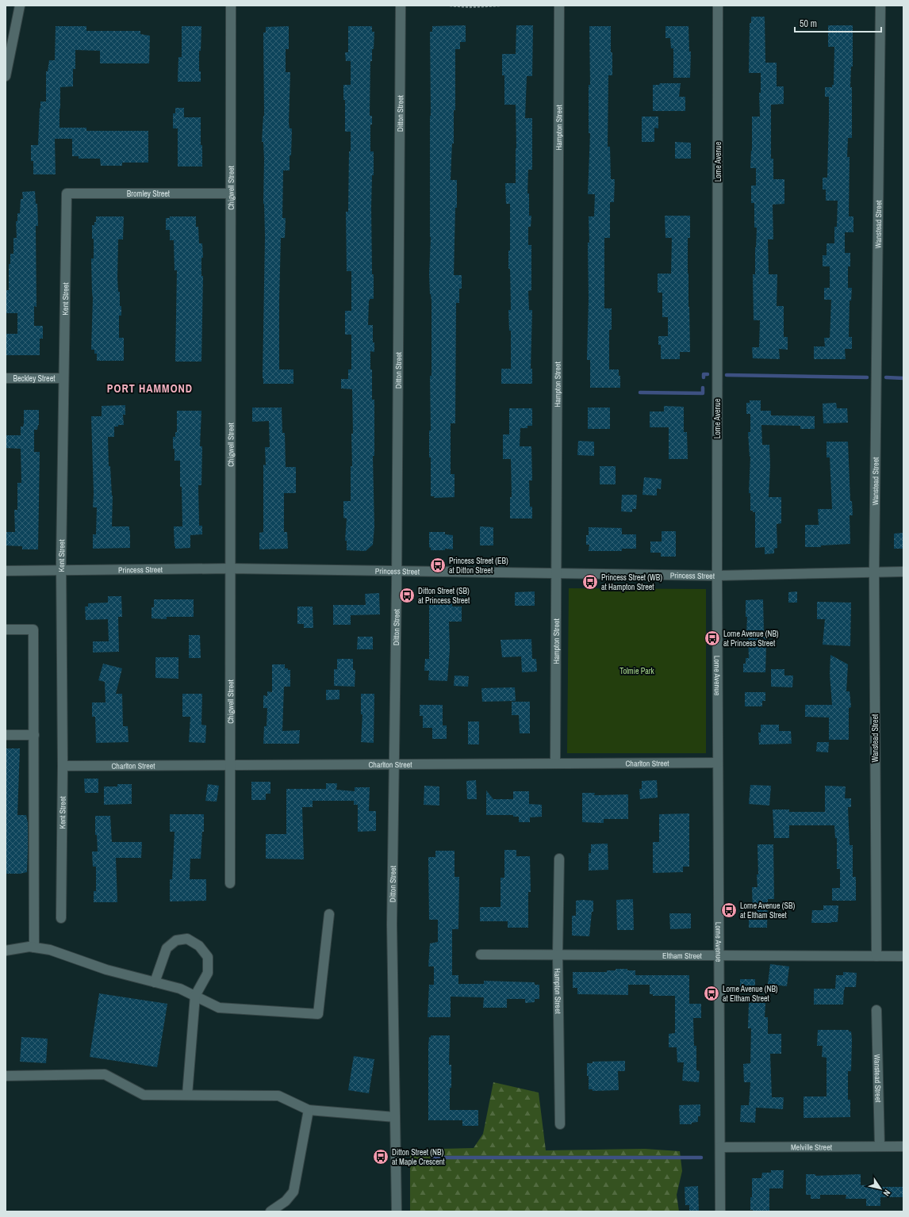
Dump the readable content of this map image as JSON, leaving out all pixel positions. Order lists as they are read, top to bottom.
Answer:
{
  "streets": {
    "street": [
      "Ditton Street",
      "Hampton Street",
      "Lorne Avenue",
      "Chigwell Street",
      "Bromley Street",
      "Wanstead Street",
      "Kent Street",
      "Beckley Street",
      "Princess Street",
      "Charlton Street",
      "Eltham Street",
      "Melville Street"
    ]
  },
  "crossings": [
    ["Ditton Street", "Princess Street"],
    ["Ditton Street", "Charlton Street"],
    ["Hampton Street", "Princess Street"],
    ["Hampton Street", "Charlton Street"],
    ["Hampton Street", "Eltham Street"],
    ["Lorne Avenue", "Princess Street"],
    ["Lorne Avenue", "Charlton Street"],
    ["Lorne Avenue", "Eltham Street"],
    ["Lorne Avenue", "Melville Street"],
    ["Chigwell Street", "Bromley Street"],
    ["Chigwell Street", "Princess Street"],
    ["Chigwell Street", "Charlton Street"],
    ["Bromley Street", "Kent Street"],
    ["Wanstead Street", "Princess Street"],
    ["Wanstead Street", "Eltham Street"],
    ["Wanstead Street", "Melville Street"],
    ["Kent Street", "Beckley Street"],
    ["Kent Street", "Princess Street"],
    ["Kent Street", "Charlton Street"]
  ],
  "districts": ["PORT HAMMOND"],
  "parks": ["Tolmie Park"],
  "places": {
    "bus stop": [
      "Princess Street (EB) at Ditton Street",
      "Princess Street (WB) at Hampton Street",
      "Ditton Street (SB) at Princess Street",
      "Lorne Avenue (NB) at Princess Street",
      "Lorne Avenue (SB) at Eltham Street",
      "Lorne Avenue (NB) at Eltham Street",
      "Ditton Street (NB) at Maple Crescent"
    ]
  },
  "scale_bar": "50 m",
  "north": "bottom right"
}
